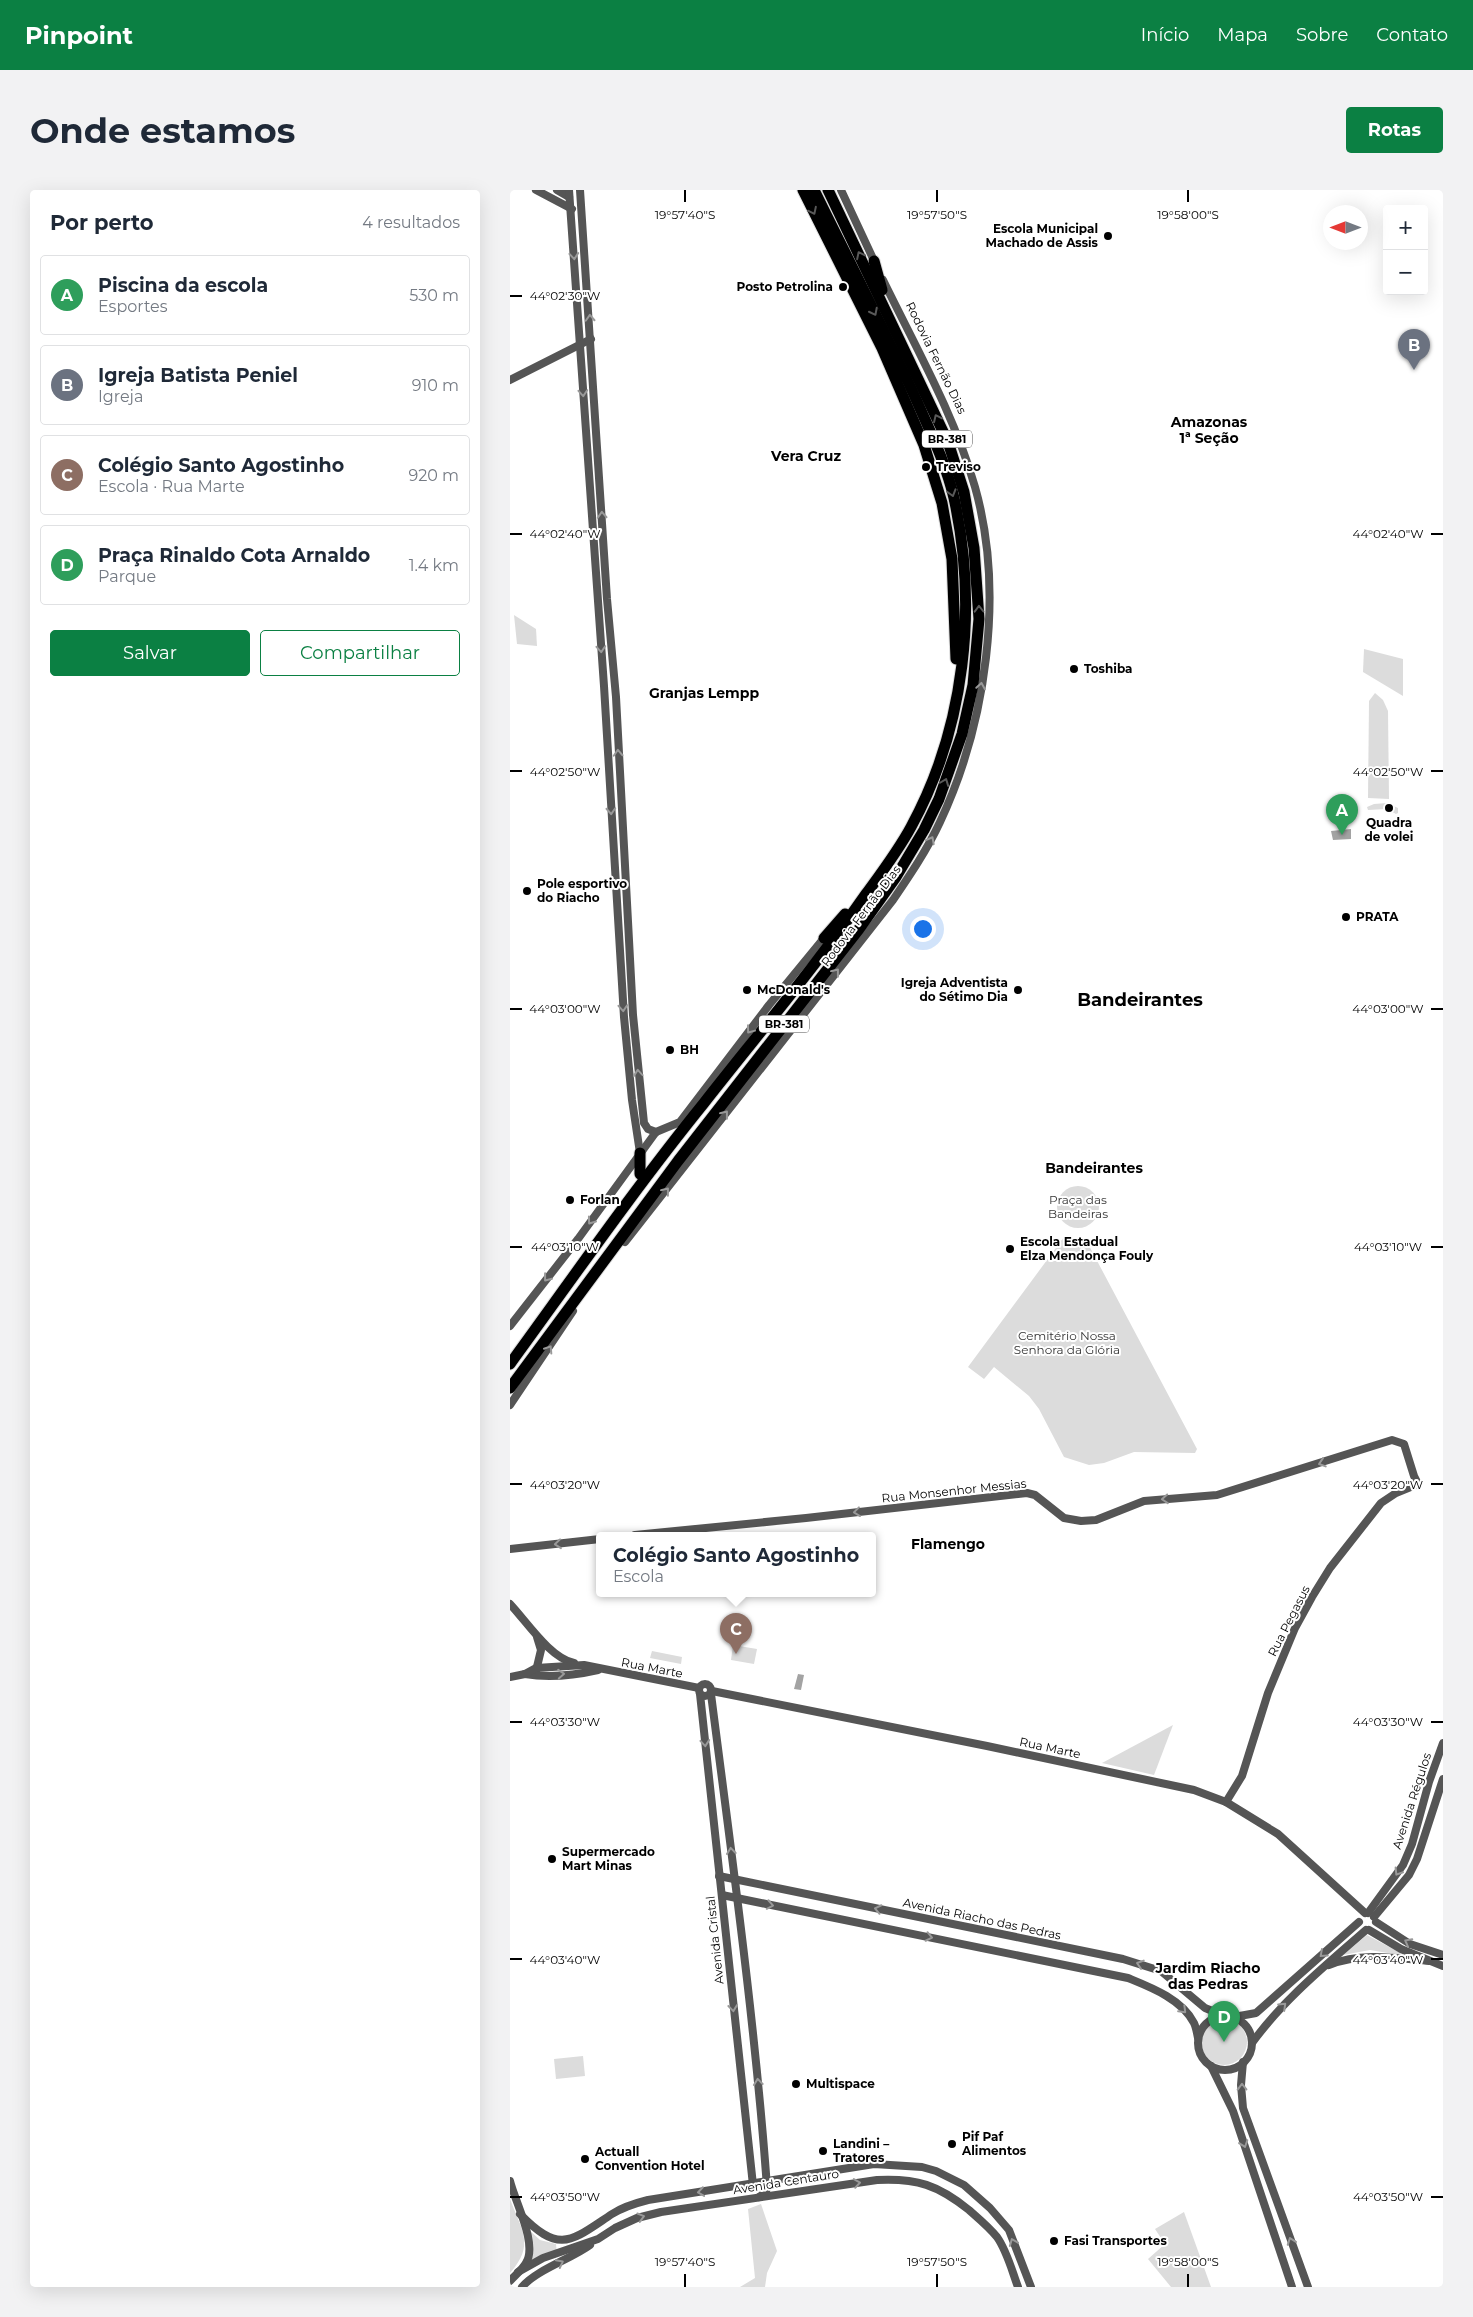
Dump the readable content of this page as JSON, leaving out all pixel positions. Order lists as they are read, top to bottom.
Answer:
{
  "streets": {
    "highway": ["Rodovia Fernão Dias", "BR-381"],
    "street": [
      "Rua Monsenhor Messias",
      "Rua Pegasus",
      "Rua Marte",
      "Avenida Régulos",
      "Avenida Riacho das Pedras",
      "Avenida Cristal",
      "Avenida Centauro"
    ]
  },
  "crossings": [
    ["Rodovia Fernão Dias", "BR-381"],
    ["Rua Monsenhor Messias", "Rua Pegasus"],
    ["Rua Pegasus", "Rua Marte"],
    ["Rua Marte", "Avenida Régulos"],
    ["Rua Marte", "Avenida Cristal"],
    ["Avenida Régulos", "Avenida Riacho das Pedras"],
    ["Avenida Riacho das Pedras", "Avenida Cristal"],
    ["Avenida Cristal", "Avenida Centauro"]
  ],
  "one_way": ["Rua Monsenhor Messias"],
  "districts": [
    "Amazonas 1ª Seção",
    "Vera Cruz",
    "Granjas Lempp",
    "Bandeirantes",
    "Bandeirantes",
    "Flamengo",
    "Jardim Riacho das Pedras"
  ],
  "parks": ["Praça das Bandeiras", "Cemitério Nossa Senhora da Glória"],
  "places": [
    "Escola Municipal Machado de Assis",
    "Posto Petrolina",
    "Treviso",
    "Toshiba",
    "Quadra de volei",
    "Pole esportivo do Riacho",
    "PRATA",
    "McDonald's",
    "Igreja Adventista do Sétimo Dia",
    "BH",
    "Forlan",
    "Escola Estadual Elza Mendonça Fouly",
    "Supermercado Mart Minas",
    "Multispace",
    "Pif Paf Alimentos",
    "Landini – Tratores",
    "Actuall Convention Hotel",
    "Fasi Transportes"
  ],
  "north": "left",
  "page": {
    "header": "Pinpoint",
    "nav": [
      "Início",
      "Mapa",
      "Sobre",
      "Contato"
    ],
    "buttons": [
      "Rotas",
      ["Salvar", "Compartilhar"]
    ],
    "title": "Onde estamos",
    "heading": ["Por perto", "4 resultados"],
    "map_buttons": ["+", "−"],
    "list": [
      {
        "mark": "A",
        "name": "Piscina da escola",
        "note": "Esportes",
        "value": "530 m"
      },
      {
        "mark": "B",
        "name": "Igreja Batista Peniel",
        "note": "Igreja",
        "value": "910 m"
      },
      {
        "mark": "C",
        "name": "Colégio Santo Agostinho",
        "note": "Escola · Rua Marte",
        "value": "920 m"
      },
      {
        "mark": "D",
        "name": "Praça Rinaldo Cota Arnaldo",
        "note": "Parque",
        "value": "1.4 km"
      }
    ],
    "pins": [
      "B",
      "A",
      "C",
      "D"
    ],
    "popup": ["Colégio Santo Agostinho", "Escola"]
  },
  "coordinates": [
    "19°57'40\"S",
    "19°57'50\"S",
    "19°58'00\"S",
    "44°02'30\"W",
    "44°02'40\"W",
    "44°02'50\"W",
    "44°03'00\"W",
    "44°03'10\"W",
    "44°03'20\"W",
    "44°03'30\"W",
    "44°03'40\"W",
    "44°03'50\"W"
  ]
}
